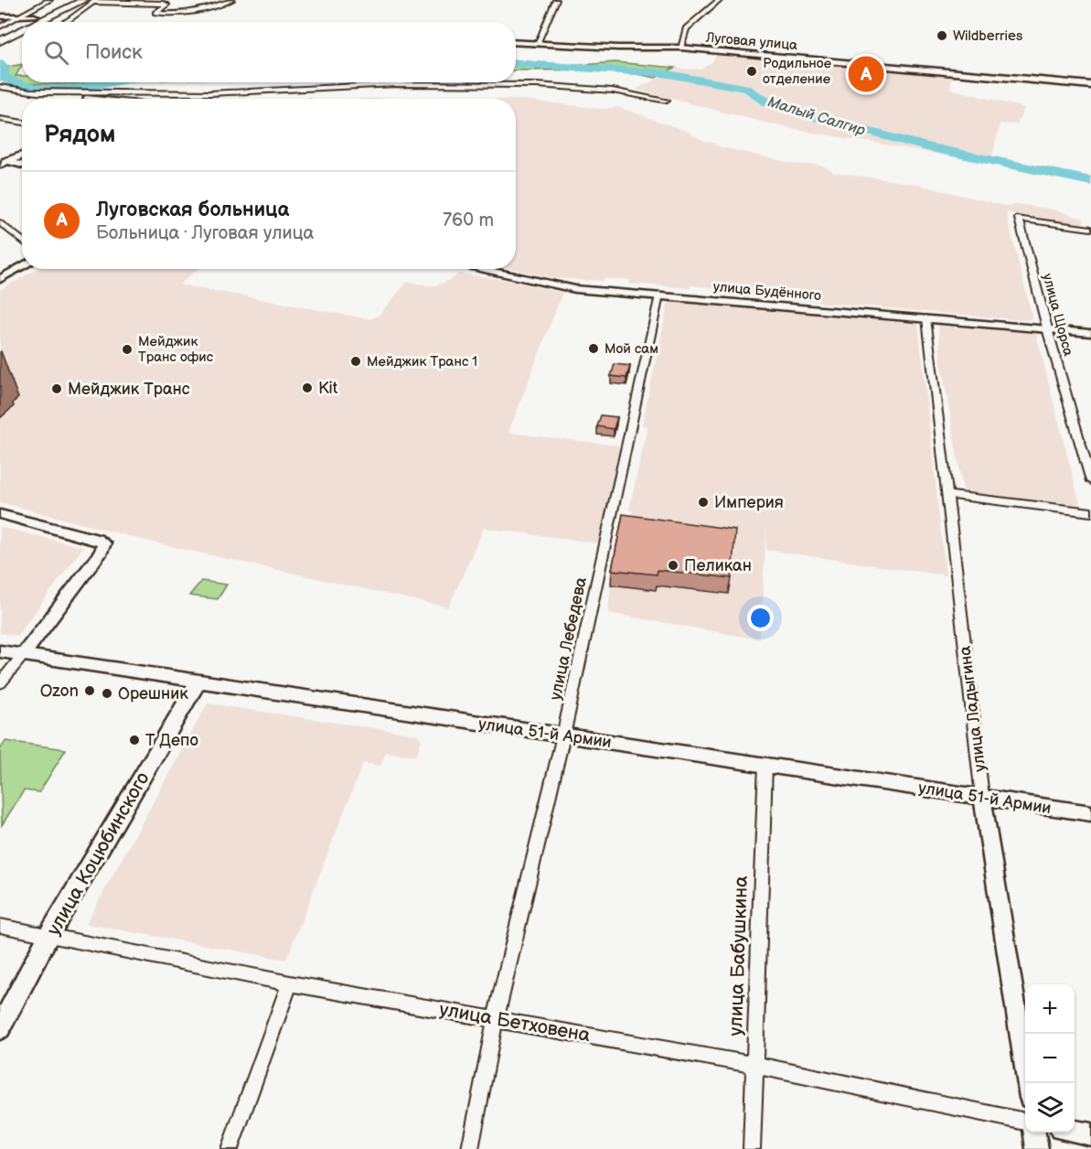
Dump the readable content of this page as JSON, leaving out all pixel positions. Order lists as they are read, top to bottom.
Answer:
{
  "streets": {
    "main road": ["Луговая улица", "улица 51-й Армии", "улица Коцюбинского"],
    "street": [
      "улица Будённого",
      "улица Щорса",
      "улица Лебедева",
      "улица Ладыгина",
      "улица Бабушкина",
      "улица Бетховена"
    ]
  },
  "crossings": [
    ["улица Будённого", "улица Щорса"],
    ["улица Будённого", "улица Лебедева"],
    ["улица Будённого", "улица Ладыгина"],
    ["улица Лебедева", "улица 51-й Армии"],
    ["улица Лебедева", "улица Бетховена"],
    ["улица Ладыгина", "улица 51-й Армии"],
    ["улица 51-й Армии", "улица Коцюбинского"],
    ["улица 51-й Армии", "улица Бабушкина"],
    ["улица Коцюбинского", "улица Бетховена"],
    ["улица Бабушкина", "улица Бетховена"]
  ],
  "water": ["Малый Салгир"],
  "places": [
    "Wildberries",
    "Родильное отделение",
    "Мой сам",
    "Мейджик Транс офис",
    "Мейджик Транс 1",
    "Kit",
    "Мейджик Транс",
    "Империя",
    "Пеликан",
    "Ozon",
    "Орешник",
    "Т Депо"
  ],
  "page": {
    "search": "Поиск",
    "pins": "A",
    "heading": "Рядом",
    "list": [
      {
        "mark": "A",
        "name": "Луговская больница",
        "note": "Больница · Луговая улица",
        "value": "760 m"
      }
    ],
    "map_buttons": ["+", "−"]
  }
}
